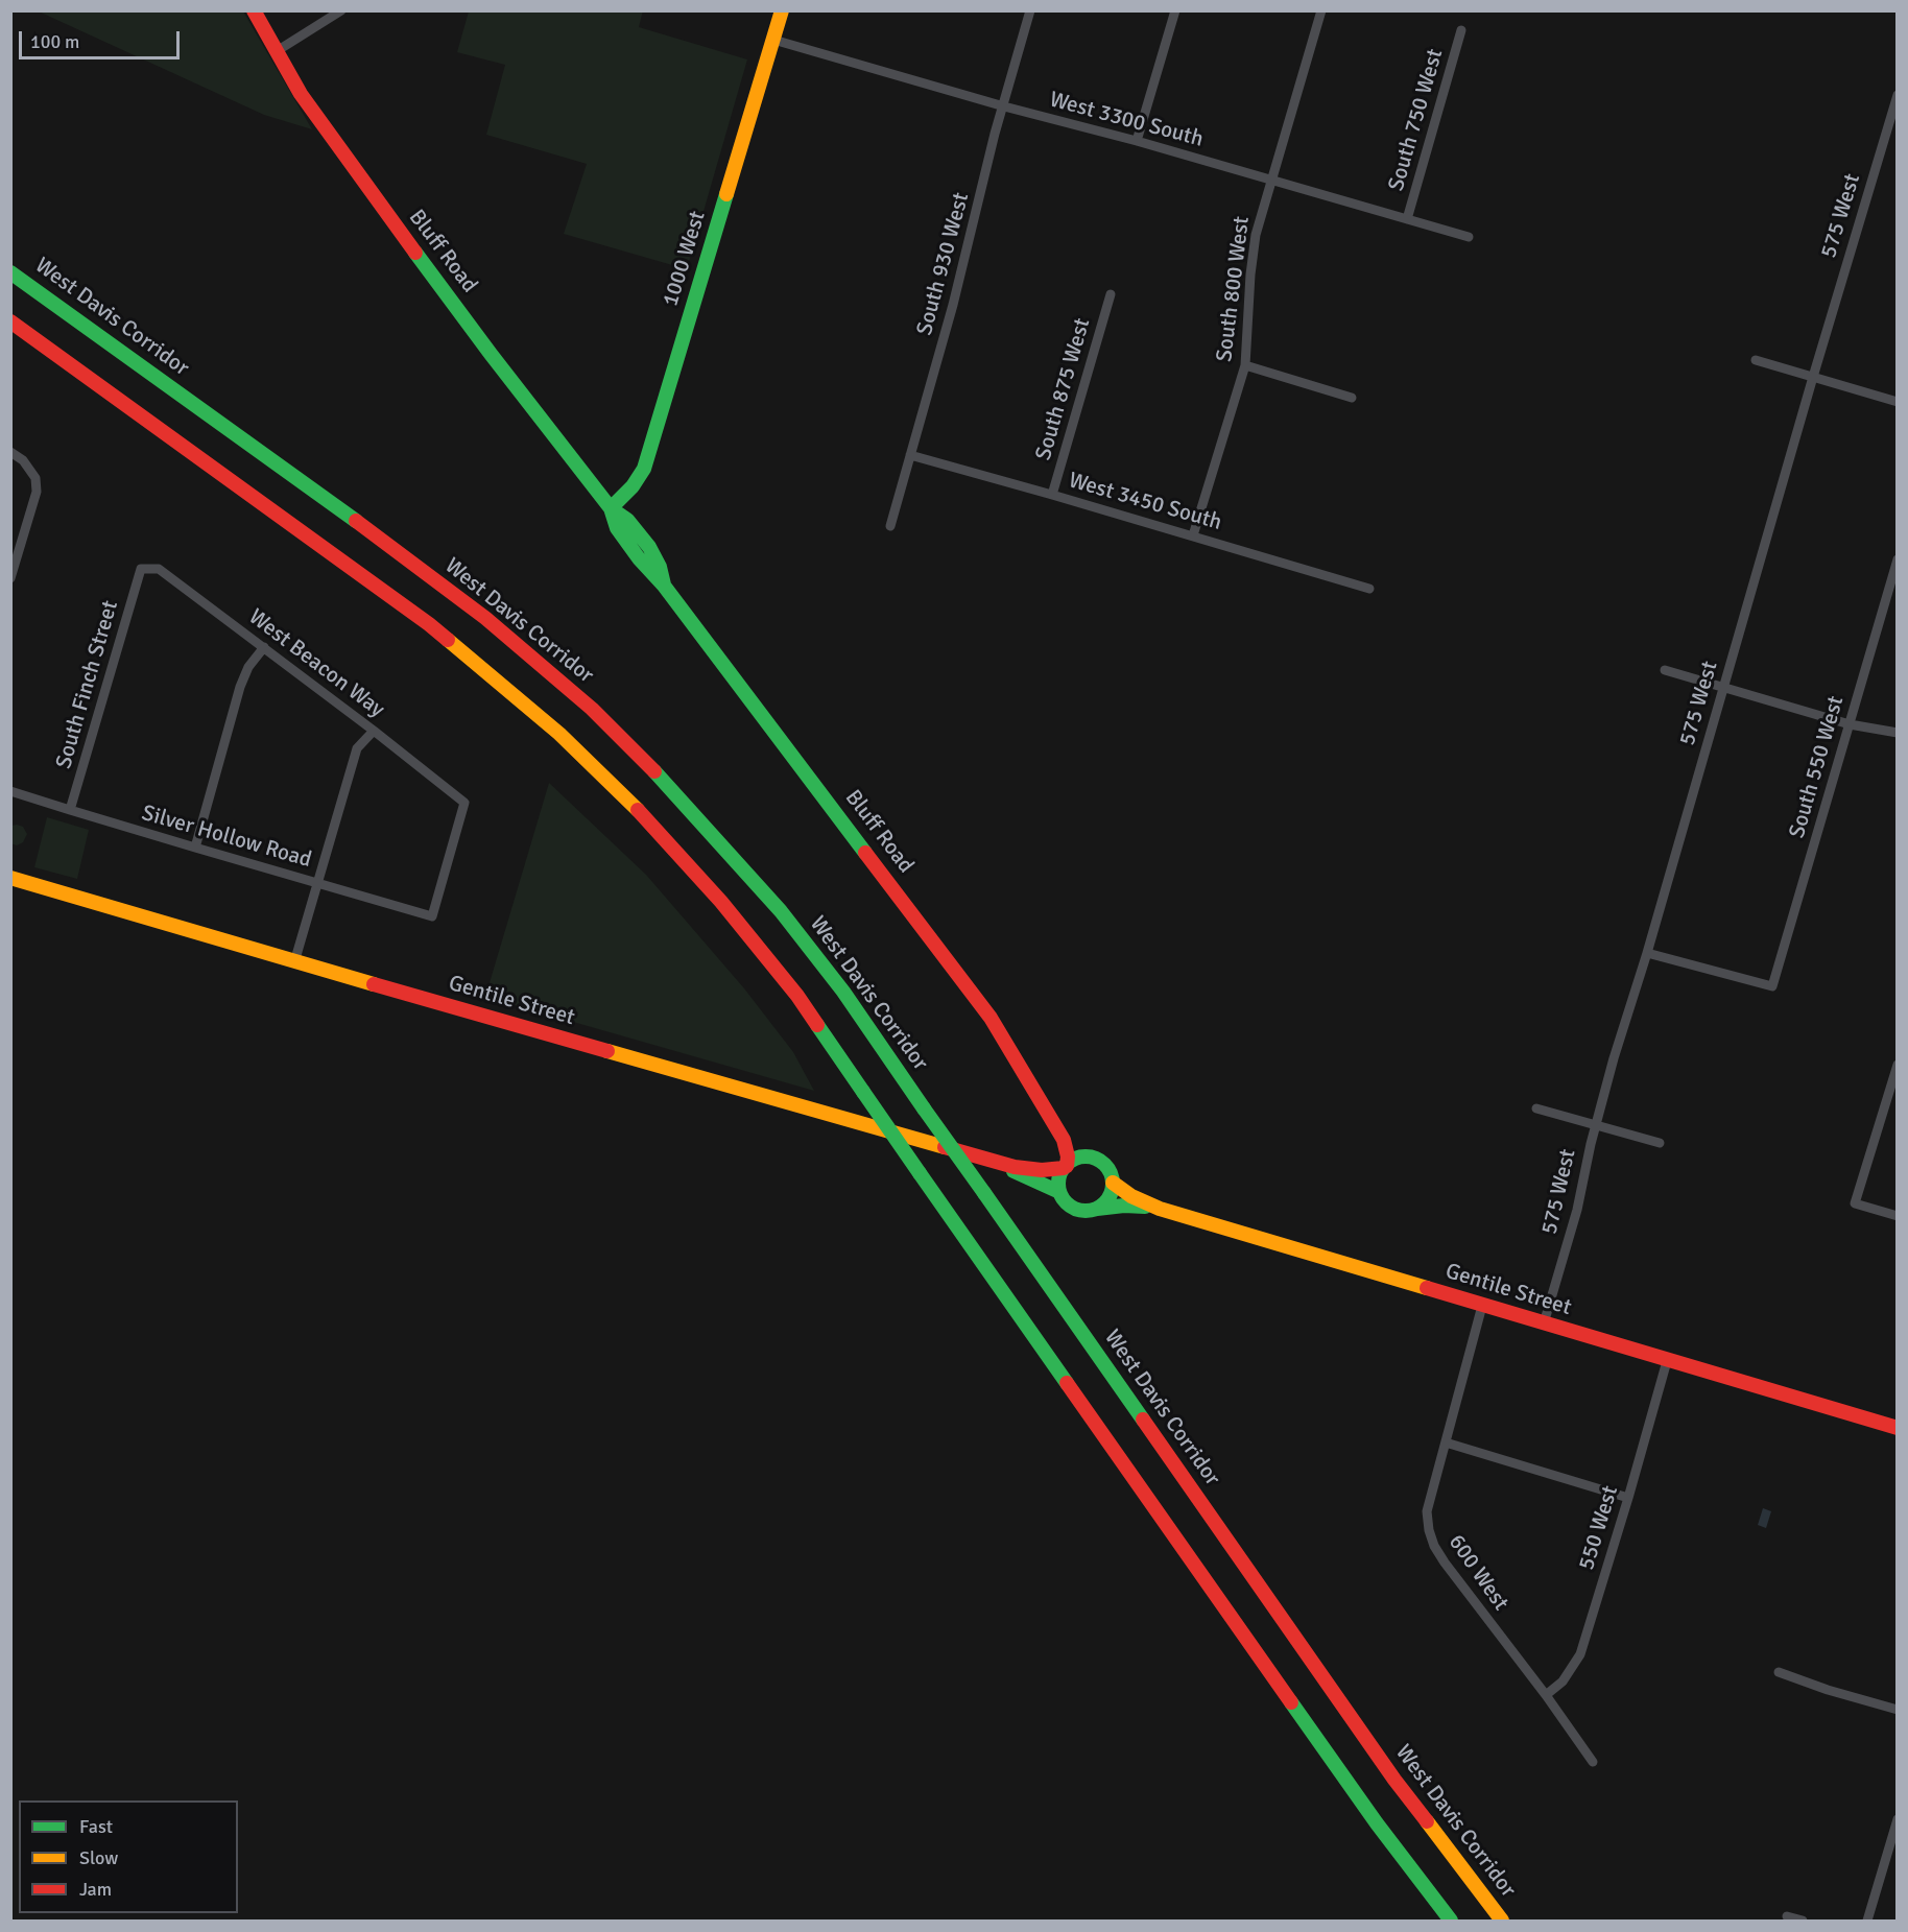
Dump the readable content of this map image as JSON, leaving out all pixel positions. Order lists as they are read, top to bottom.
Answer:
{
  "streets": {
    "main road": [
      "Bluff Road",
      "1000 West",
      "West Davis Corridor",
      "Gentile Street"
    ],
    "street": [
      "West 3300 South",
      "South 750 West",
      "575 West",
      "South 930 West",
      "South 800 West",
      "South 875 West",
      "West 3450 South",
      "West Beacon Way",
      "South Finch Street",
      "South 550 West",
      "Silver Hollow Road",
      "550 West",
      "600 West"
    ]
  },
  "crossings": [
    ["West 3300 South", "South 750 West"],
    ["West 3300 South", "1000 West"],
    ["West 3300 South", "South 930 West"],
    ["West 3300 South", "South 800 West"],
    ["575 West", "South 550 West"],
    ["575 West", "Gentile Street"],
    ["Bluff Road", "1000 West"],
    ["Bluff Road", "Gentile Street"],
    ["South 930 West", "West 3450 South"],
    ["South 800 West", "West 3450 South"],
    ["South 875 West", "West 3450 South"],
    ["West Beacon Way", "South Finch Street"],
    ["West Beacon Way", "Silver Hollow Road"],
    ["South Finch Street", "Silver Hollow Road"],
    ["Gentile Street", "550 West"],
    ["Gentile Street", "600 West"],
    ["550 West", "600 West"]
  ],
  "legend": ["Fast", "Slow", "Jam"],
  "scale_bar": "100 m"
}
